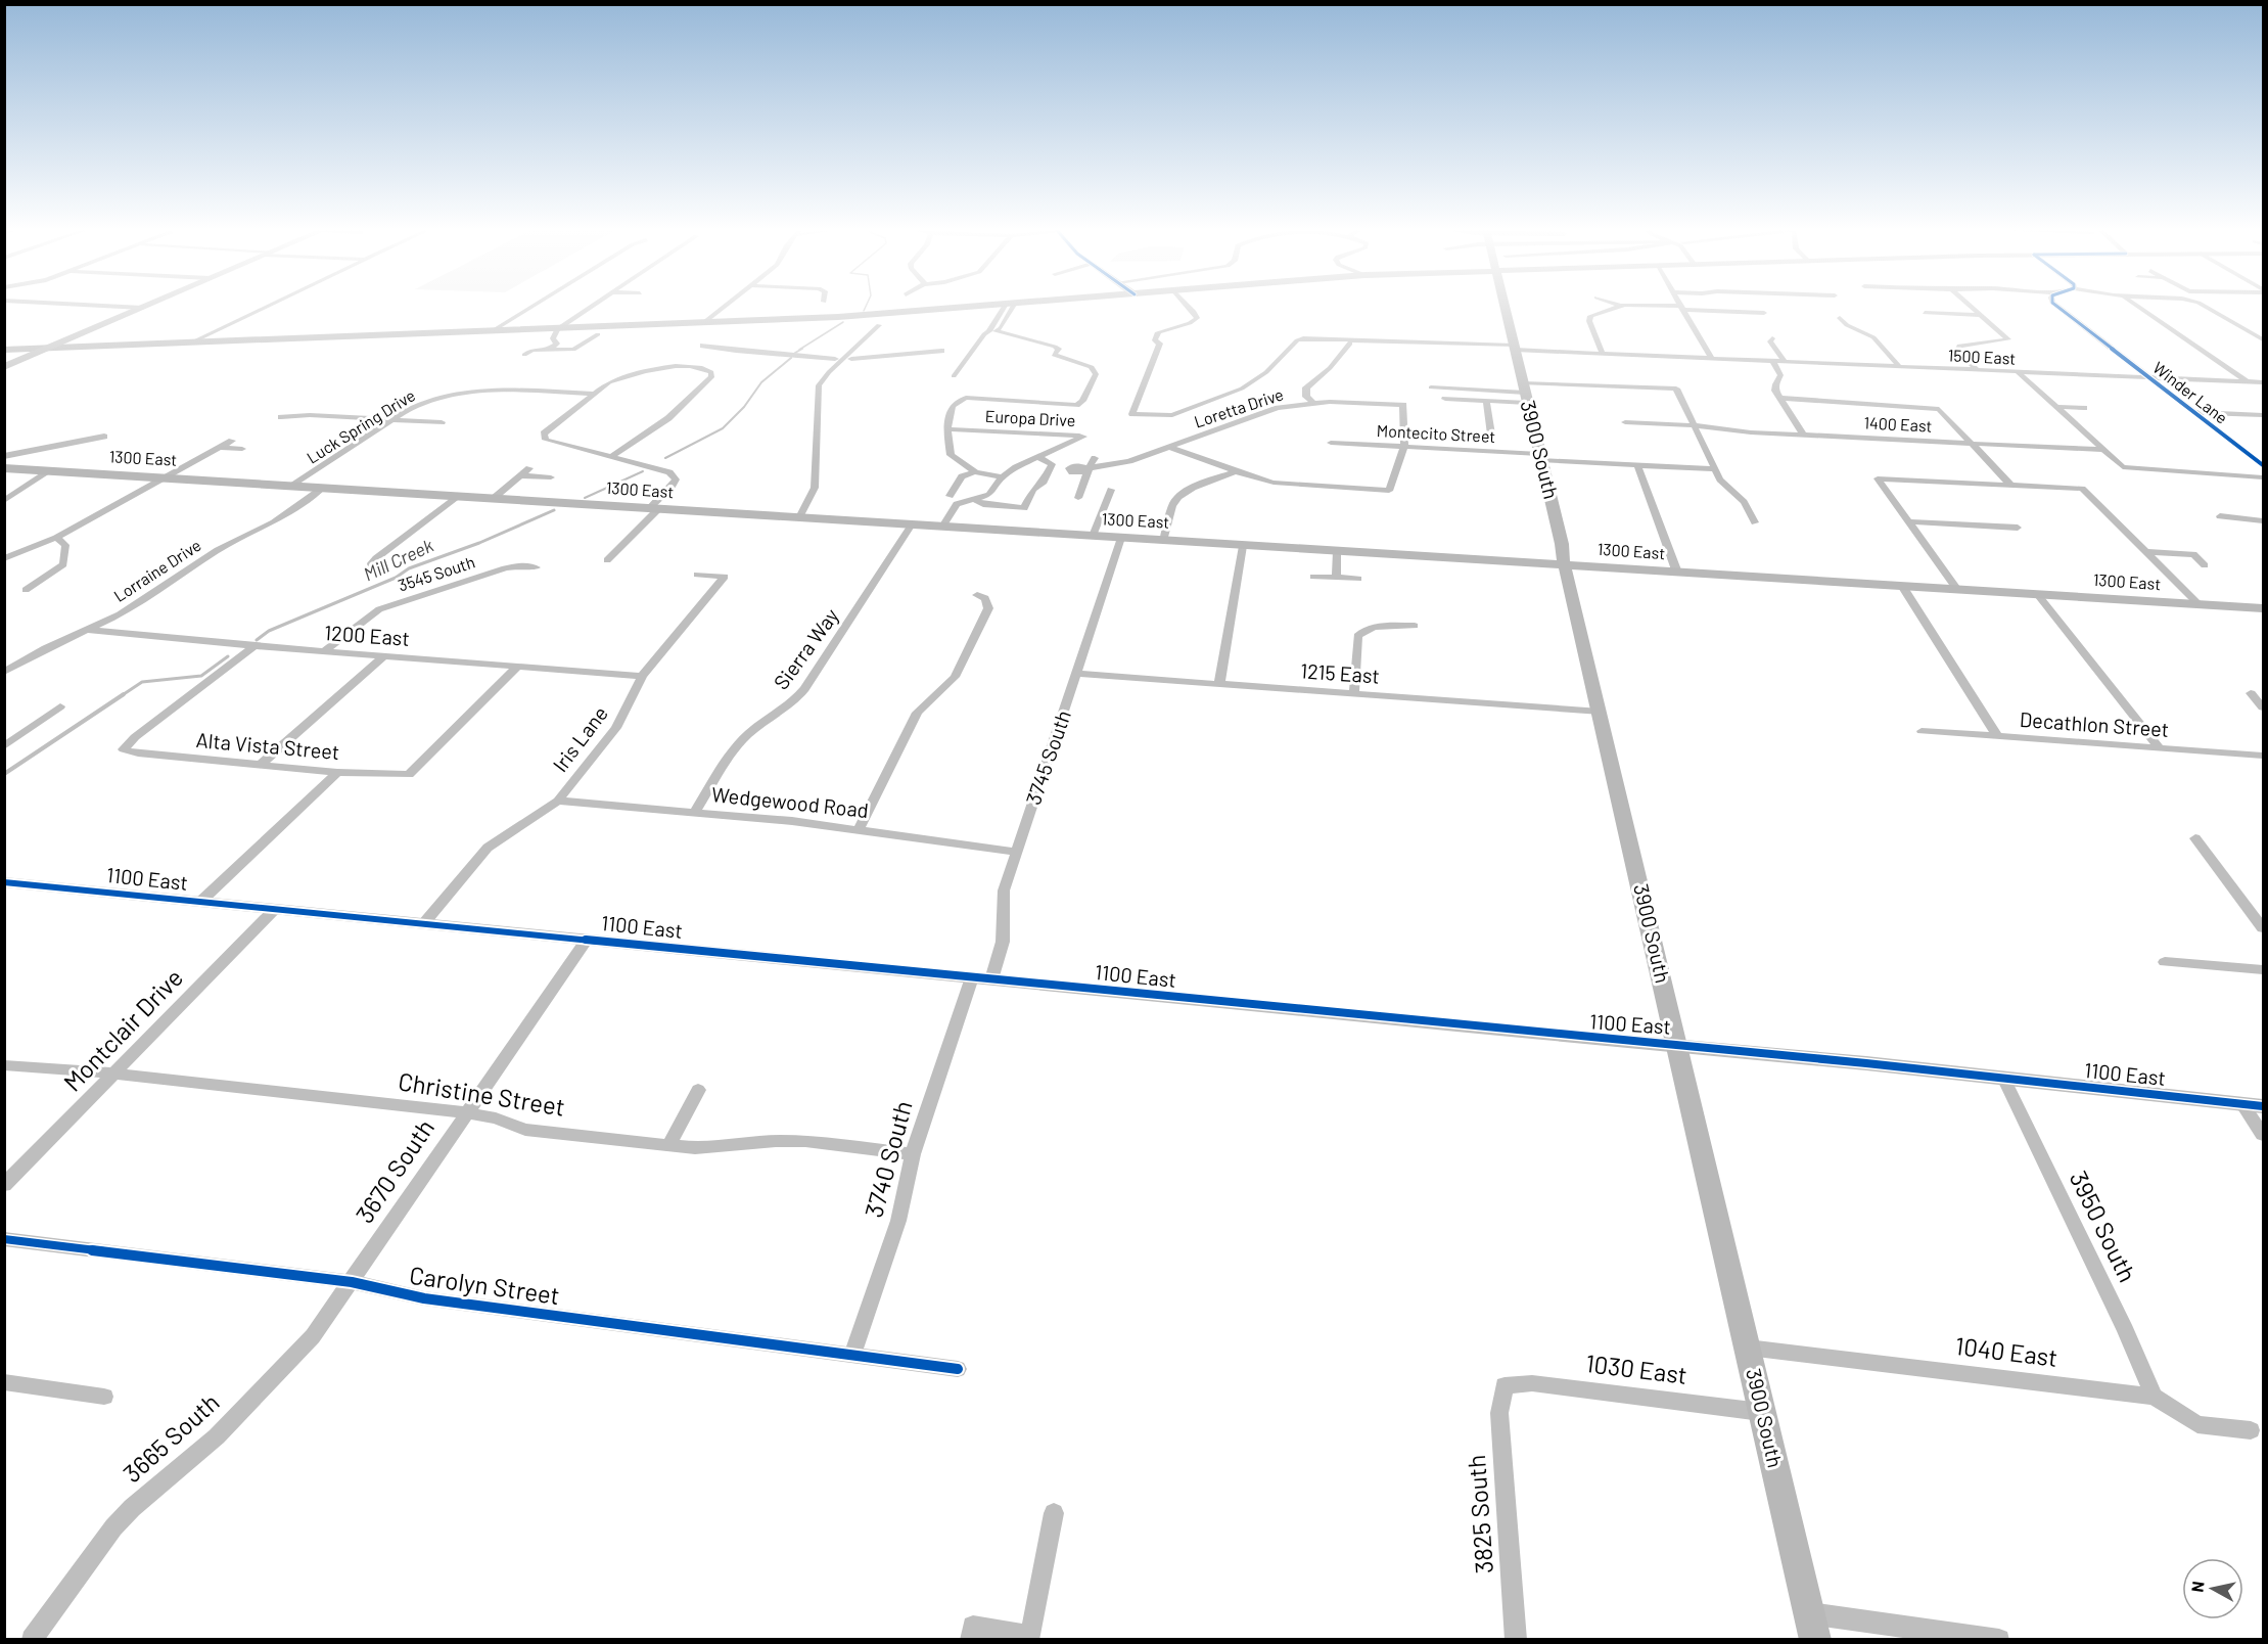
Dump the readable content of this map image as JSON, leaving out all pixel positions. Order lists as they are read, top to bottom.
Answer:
{
  "streets": {
    "main road": ["3900 South", "1300 East"],
    "street": [
      "1500 East",
      "Winder Lane",
      "Loretta Drive",
      "Europa Drive",
      "1400 East",
      "Luck Spring Drive",
      "Montecito Street",
      "Lorraine Drive",
      "3545 South",
      "1200 East",
      "Sierra Way",
      "1215 East",
      "Decathlon Street",
      "Iris Lane",
      "Alta Vista Street",
      "3745 South",
      "Wedgewood Road",
      "1100 East",
      "Montclair Drive",
      "Christine Street",
      "3740 South",
      "3670 South",
      "3950 South",
      "Carolyn Street",
      "1040 East",
      "1030 East",
      "3665 South",
      "3825 South"
    ]
  },
  "crossings": [
    ["1500 East", "Winder Lane"],
    ["1500 East", "3900 South"],
    ["Loretta Drive", "Montecito Street"],
    ["Europa Drive", "1300 East"],
    ["Luck Spring Drive", "1300 East"],
    ["Montecito Street", "3900 South"],
    ["3900 South", "1300 East"],
    ["3900 South", "1215 East"],
    ["3900 South", "1100 East"],
    ["3900 South", "1040 East"],
    ["3900 South", "1030 East"],
    ["1300 East", "Lorraine Drive"],
    ["1300 East", "Sierra Way"],
    ["1300 East", "3745 South"],
    ["Lorraine Drive", "1200 East"],
    ["3545 South", "1200 East"],
    ["1200 East", "Iris Lane"],
    ["1200 East", "Alta Vista Street"],
    ["Sierra Way", "Wedgewood Road"],
    ["1215 East", "3745 South"],
    ["Iris Lane", "Wedgewood Road"],
    ["Iris Lane", "1100 East"],
    ["3745 South", "Wedgewood Road"],
    ["3745 South", "1100 East"],
    ["1100 East", "Montclair Drive"],
    ["1100 East", "3740 South"],
    ["1100 East", "3670 South"],
    ["1100 East", "3950 South"],
    ["Montclair Drive", "Christine Street"],
    ["Christine Street", "3740 South"],
    ["Christine Street", "3670 South"],
    ["3740 South", "Carolyn Street"],
    ["3670 South", "Carolyn Street"],
    ["3670 South", "3665 South"],
    ["3950 South", "1040 East"],
    ["Carolyn Street", "3665 South"],
    ["1030 East", "3825 South"]
  ],
  "water": ["Mill Creek"],
  "north": "left"
}
